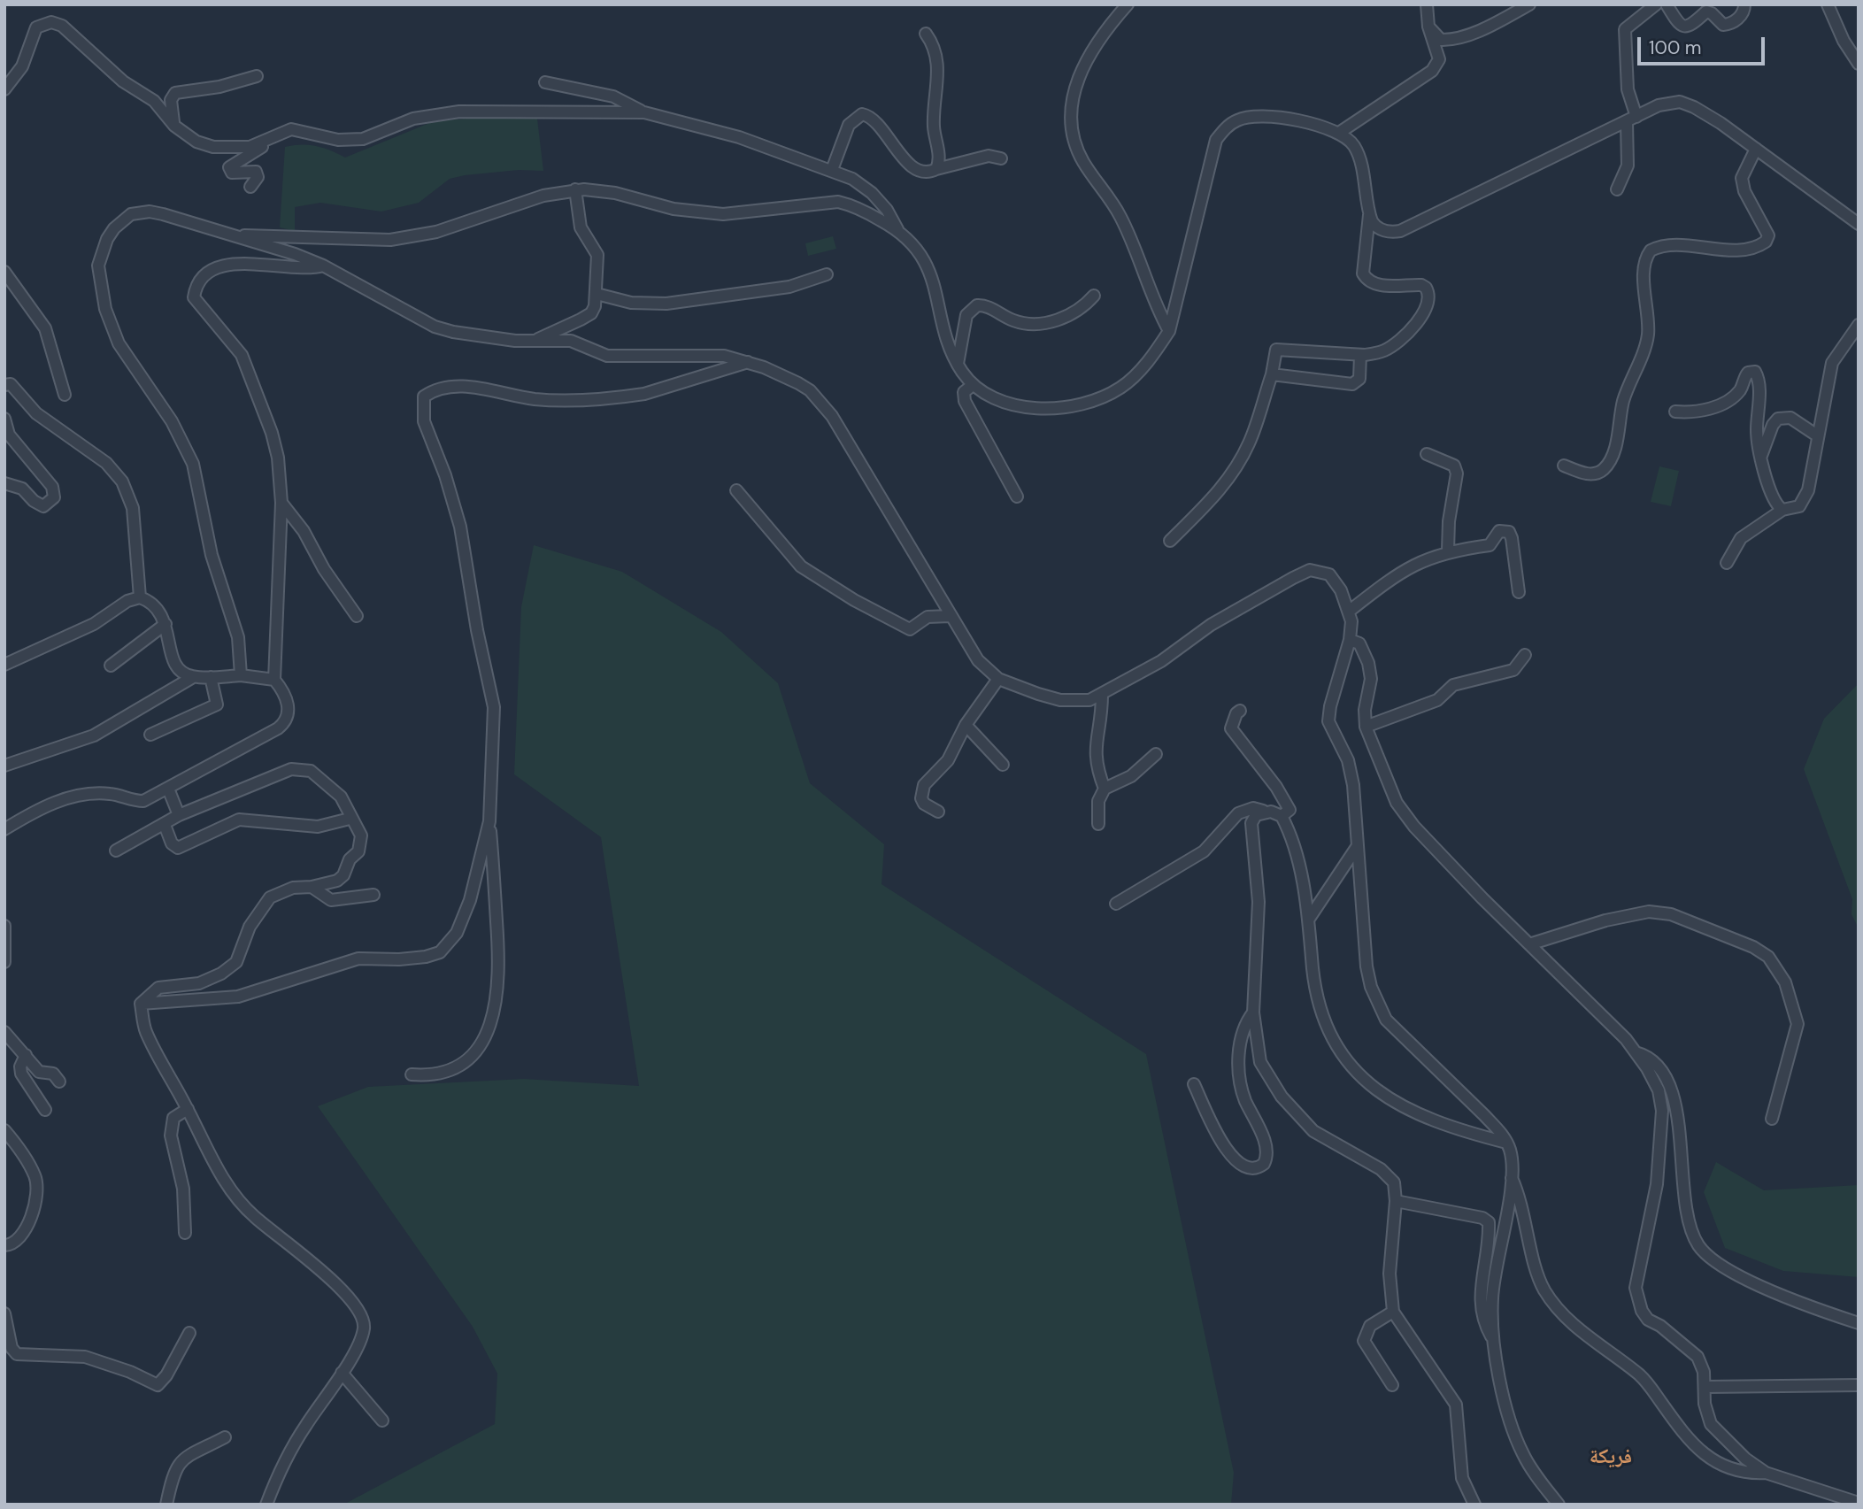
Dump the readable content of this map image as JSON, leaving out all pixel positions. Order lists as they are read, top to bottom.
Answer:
{
  "districts": ["فريكة"],
  "scale_bar": "100 m"
}
